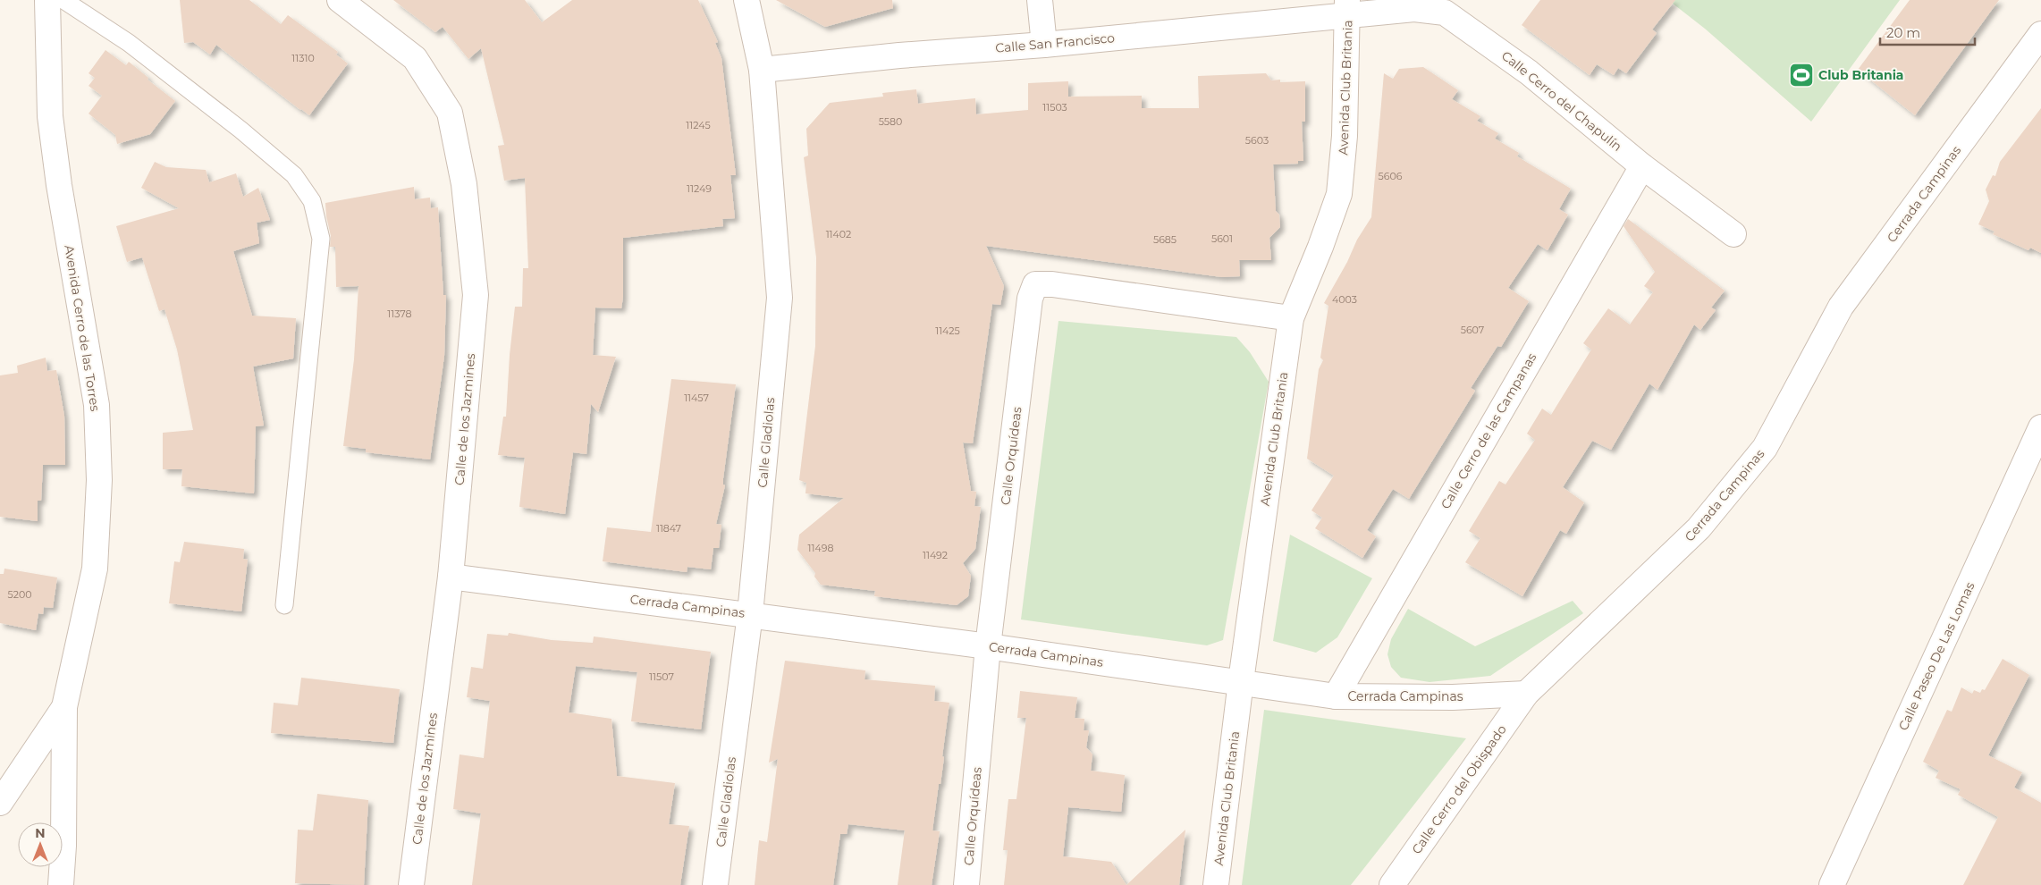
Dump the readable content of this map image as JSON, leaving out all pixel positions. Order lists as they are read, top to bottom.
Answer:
{
  "streets": {
    "street": [
      "Calle San Francisco",
      "Avenida Club Britania",
      "Calle Cerro del Chapulín",
      "Cerrada Campinas",
      "Avenida Cerro de las Torres",
      "Calle de los Jazmines",
      "Calle Cerro de las Campanas",
      "Calle Gladiolas",
      "Calle Orquídeas",
      "Calle Paseo De Las Lomas",
      "Calle Cerro del Obispado"
    ]
  },
  "crossings": [
    ["Calle San Francisco", "Avenida Club Britania"],
    ["Calle San Francisco", "Calle Cerro del Chapulín"],
    ["Calle San Francisco", "Calle Gladiolas"],
    ["Avenida Club Britania", "Calle Cerro del Chapulín"],
    ["Avenida Club Britania", "Cerrada Campinas"],
    ["Avenida Club Britania", "Calle Orquídeas"],
    ["Calle Cerro del Chapulín", "Calle Cerro de las Campanas"],
    ["Cerrada Campinas", "Calle de los Jazmines"],
    ["Cerrada Campinas", "Calle Cerro de las Campanas"],
    ["Cerrada Campinas", "Calle Gladiolas"],
    ["Cerrada Campinas", "Calle Orquídeas"],
    ["Cerrada Campinas", "Calle Cerro del Obispado"]
  ],
  "places": {
    "sports": ["Club Britania"]
  },
  "house_numbers": [
    "11310",
    "11503",
    "5580",
    "11245",
    "5603",
    "5606",
    "11249",
    "11402",
    "5601",
    "5685",
    "4003",
    "11378",
    "5607",
    "11425",
    "11457",
    "11847",
    "11498",
    "11492",
    "5200",
    "11507"
  ],
  "scale_bar": "20 m",
  "north": "top"
}
